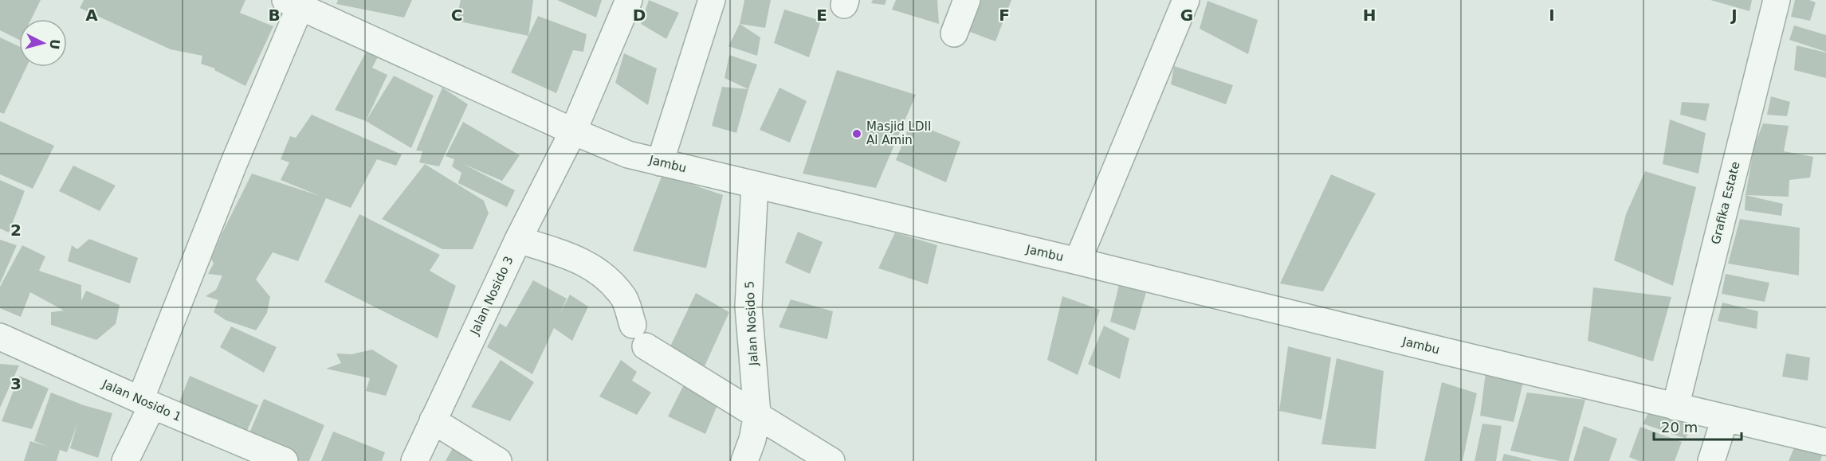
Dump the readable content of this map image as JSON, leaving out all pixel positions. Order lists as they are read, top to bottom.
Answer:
{
  "streets": {
    "street": [
      "Jambu",
      "Grafika Estate",
      "Jalan Nosido 3",
      "Jalan Nosido 5",
      "Jalan Nosido 1"
    ]
  },
  "crossings": [
    ["Jambu", "Grafika Estate"],
    ["Jambu", "Jalan Nosido 3"],
    ["Jambu", "Jalan Nosido 5"]
  ],
  "places": ["Masjid LDII Al Amin"],
  "scale_bar": "20 m",
  "north": "right",
  "grid": {
    "columns": [
      "A",
      "B",
      "C",
      "D",
      "E",
      "F",
      "G",
      "H",
      "I",
      "J"
    ],
    "rows": ["2", "3"]
  }
}
